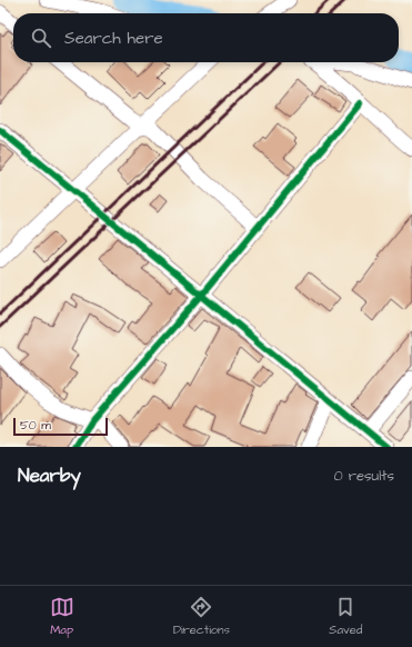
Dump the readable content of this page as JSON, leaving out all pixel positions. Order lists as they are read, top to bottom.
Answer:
{
  "scale_bar": "50 m",
  "page": {
    "search": "Search here",
    "scale": "50 m",
    "heading": ["Nearby", "0 results"],
    "nav": ["Map", "Directions", "Saved"]
  }
}
